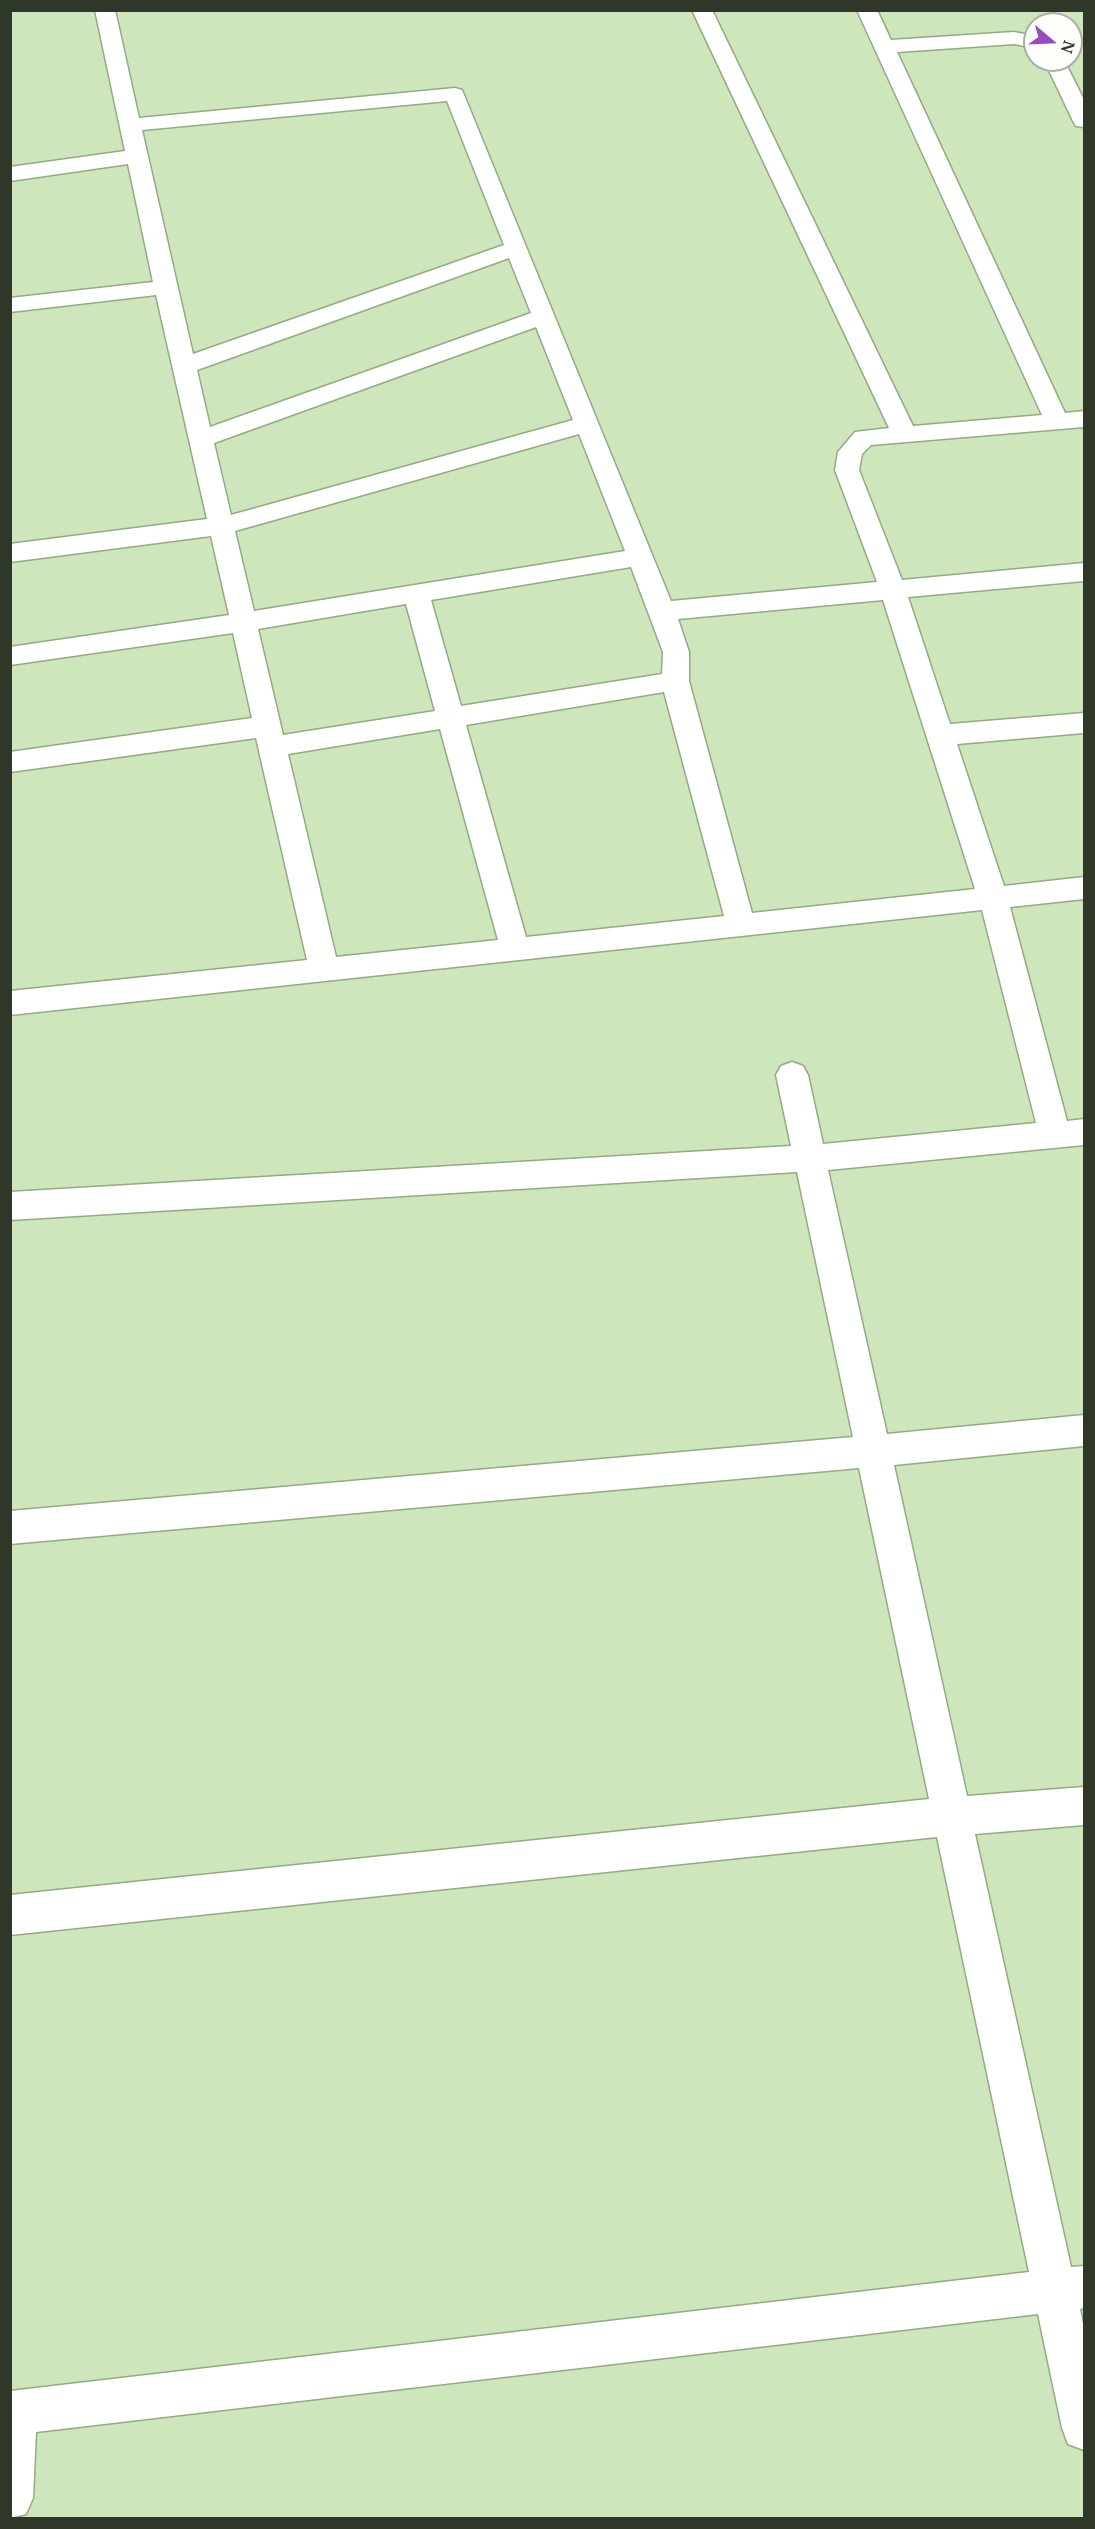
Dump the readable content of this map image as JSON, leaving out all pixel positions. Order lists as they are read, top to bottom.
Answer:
{
  "north": "right"
}
